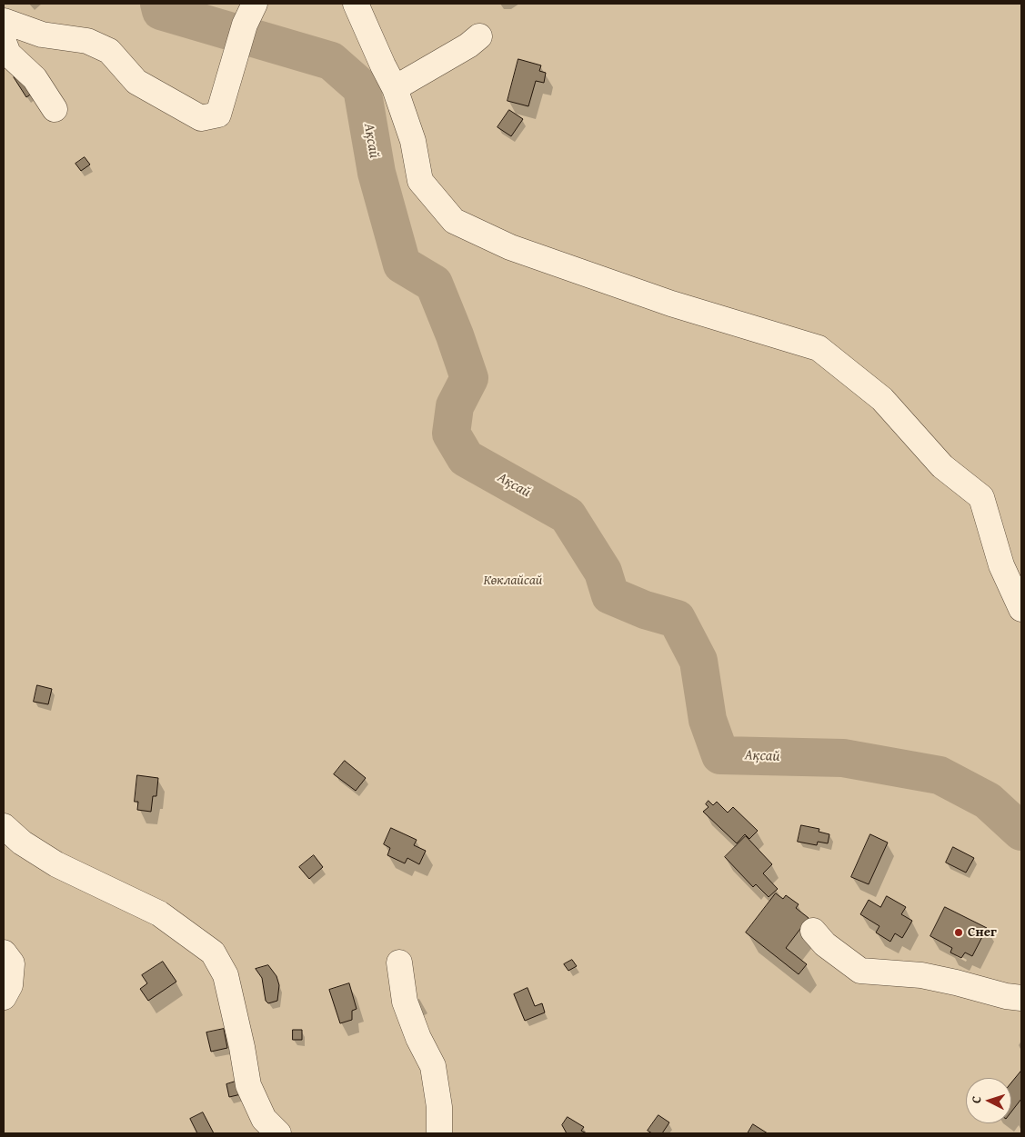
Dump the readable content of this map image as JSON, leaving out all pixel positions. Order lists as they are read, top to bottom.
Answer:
{
  "water": ["Ақсай"],
  "parks": ["Көклайсай"],
  "places": ["Снег"],
  "north": "left"
}
